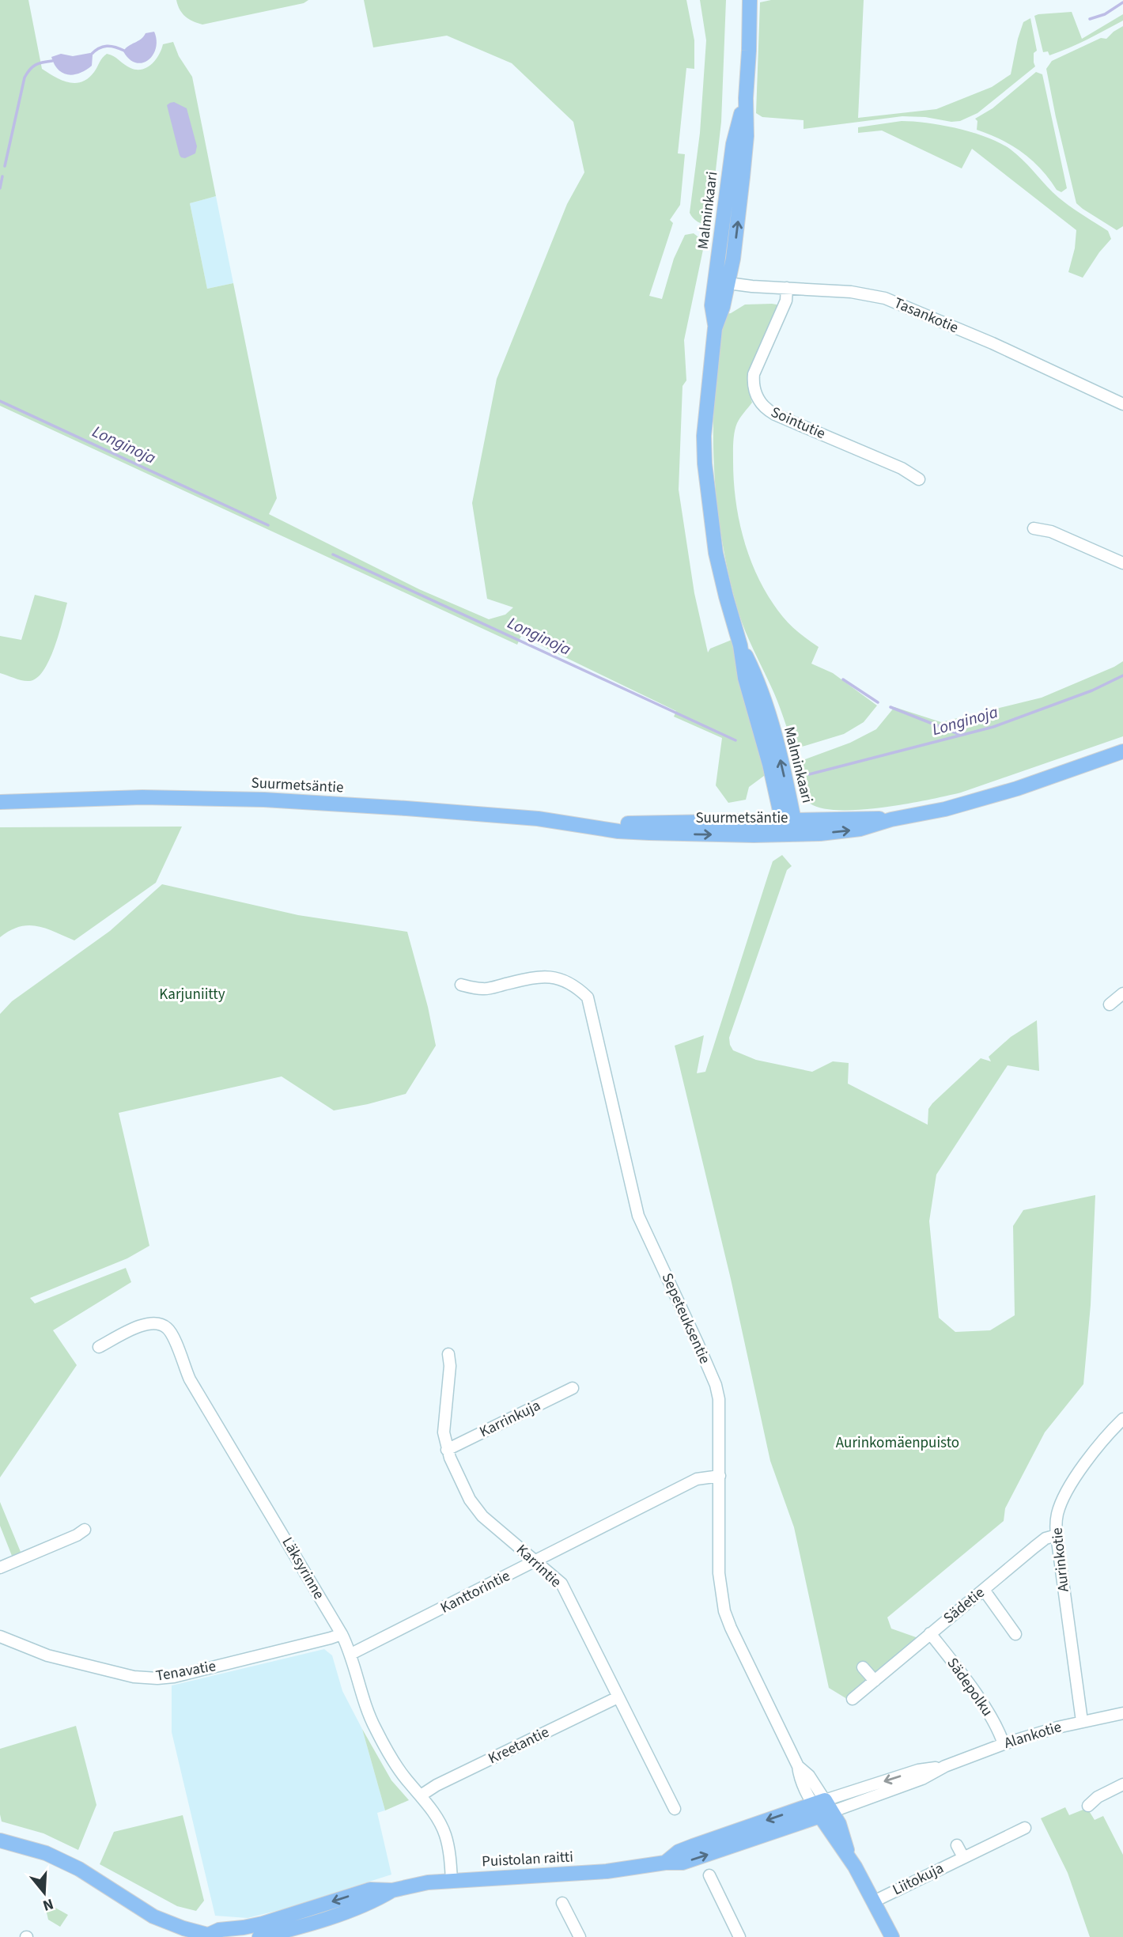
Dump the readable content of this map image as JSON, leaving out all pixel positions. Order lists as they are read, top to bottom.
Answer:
{
  "streets": {
    "main road": ["Malminkaari", "Suurmetsäntie", "Puistolan raitti"],
    "street": [
      "Tasankotie",
      "Sointutie",
      "Sepeteuksentie",
      "Karrinkuja",
      "Aurinkotie",
      "Karrintie",
      "Läksyrinne",
      "Kanttorintie",
      "Sädetie",
      "Tenavatie",
      "Sädepolku",
      "Alankotie",
      "Kreetantie",
      "Liitokuja"
    ]
  },
  "crossings": [
    ["Malminkaari", "Tasankotie"],
    ["Malminkaari", "Suurmetsäntie"],
    ["Tasankotie", "Sointutie"],
    ["Sepeteuksentie", "Kanttorintie"],
    ["Sepeteuksentie", "Alankotie"],
    ["Sepeteuksentie", "Puistolan raitti"],
    ["Karrinkuja", "Karrintie"],
    ["Aurinkotie", "Sädetie"],
    ["Aurinkotie", "Alankotie"],
    ["Karrintie", "Kanttorintie"],
    ["Karrintie", "Kreetantie"],
    ["Läksyrinne", "Kanttorintie"],
    ["Läksyrinne", "Tenavatie"],
    ["Läksyrinne", "Kreetantie"],
    ["Läksyrinne", "Puistolan raitti"],
    ["Sädetie", "Sädepolku"],
    ["Sädepolku", "Alankotie"],
    ["Alankotie", "Puistolan raitti"]
  ],
  "water": ["Longinoja"],
  "parks": ["Karjuniitty", "Aurinkomäenpuisto"],
  "north": "bottom"
}
